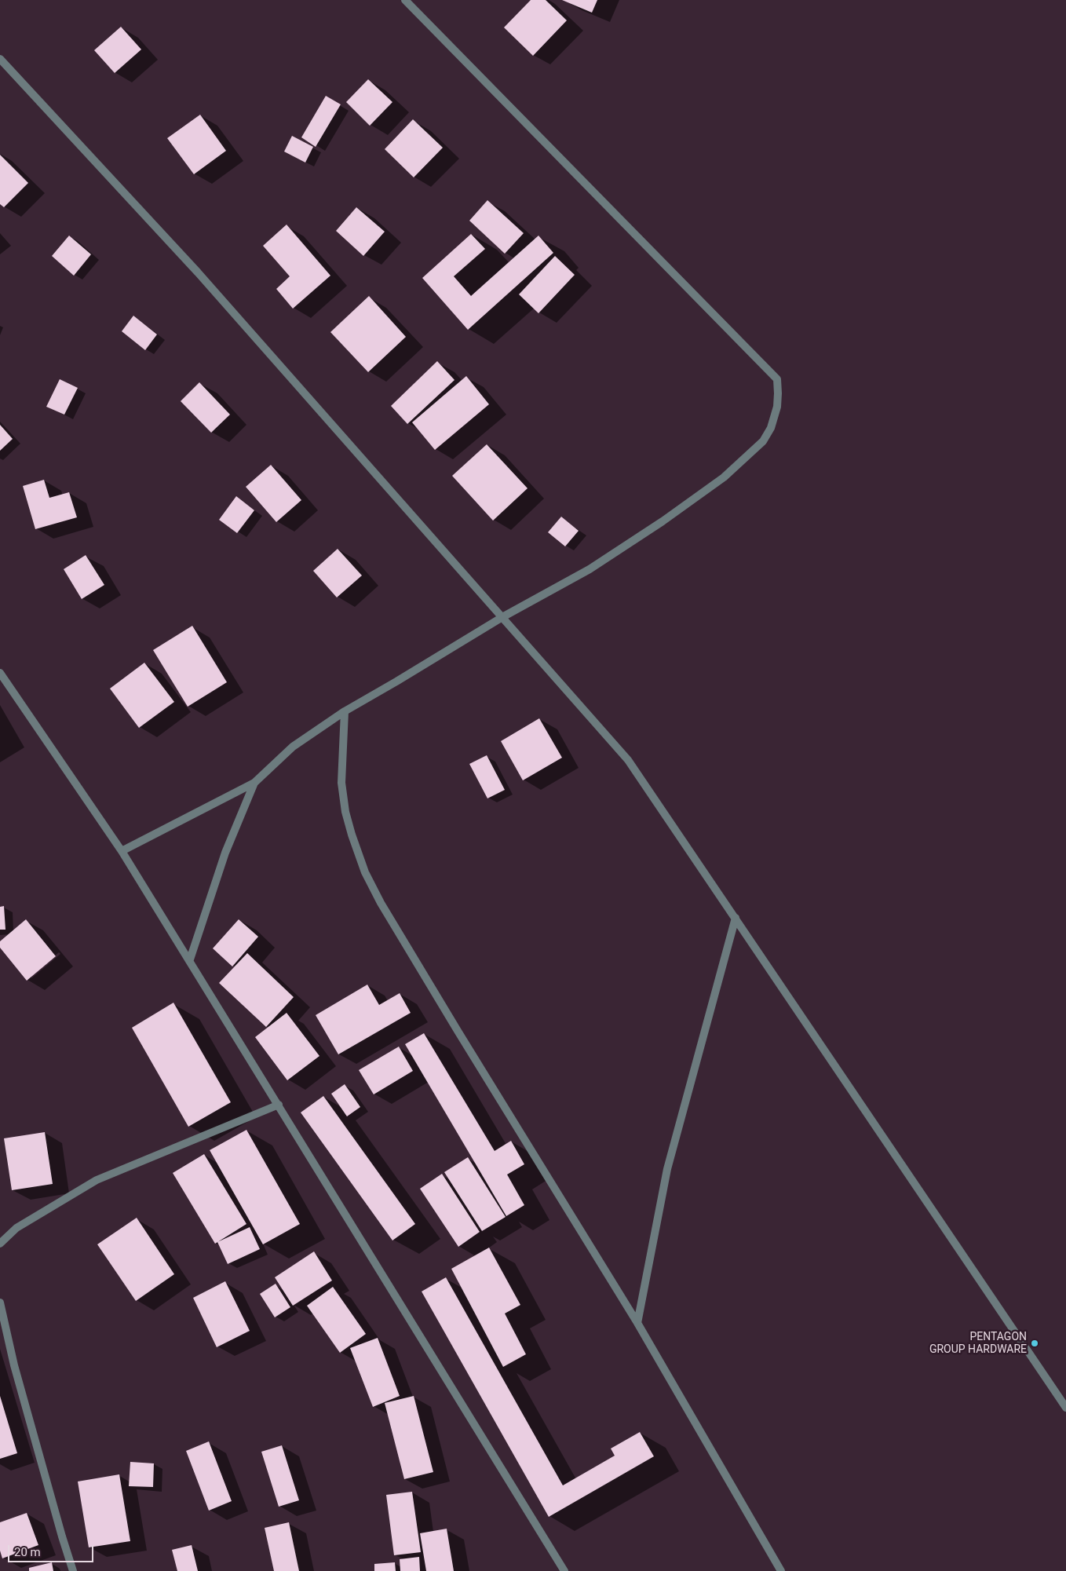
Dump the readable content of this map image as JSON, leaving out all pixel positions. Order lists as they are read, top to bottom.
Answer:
{
  "places": ["PENTAGON GROUP HARDWARE"],
  "scale_bar": "20 m"
}
